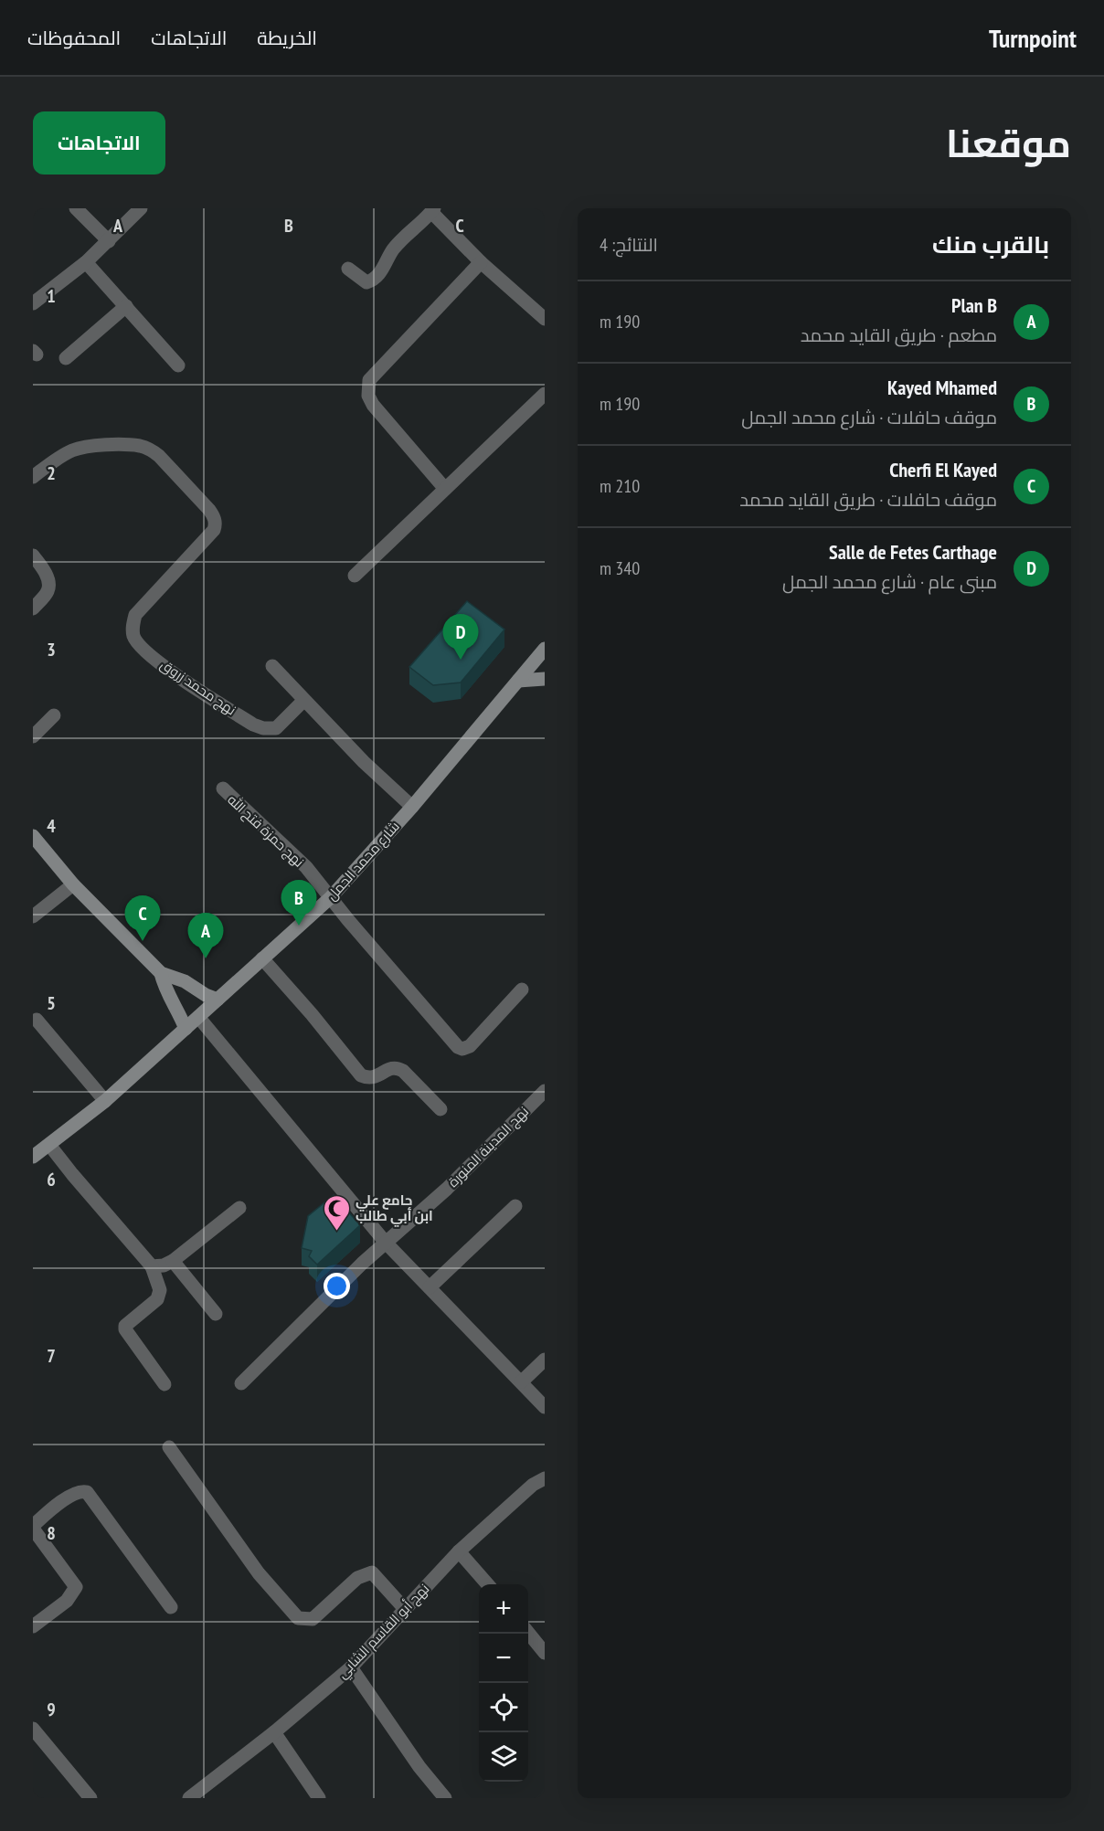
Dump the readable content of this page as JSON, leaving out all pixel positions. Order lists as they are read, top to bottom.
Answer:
{
  "streets": {
    "street": [
      "نهج محمد زروق",
      "نهج حمزة فتح الله",
      "شارع محمد الجمل",
      "نهج المدينة المنورة",
      "نهج أبو القاسم الشابي"
    ]
  },
  "crossings": [
    ["نهج حمزة فتح الله", "شارع محمد الجمل"]
  ],
  "places": {
    "mosque": ["جامع علي ابن أبي طالب"]
  },
  "page": {
    "header": "Turnpoint",
    "nav": ["الخريطة", "الاتجاهات", "المحفوظات"],
    "title": "موقعنا",
    "buttons": "الاتجاهات",
    "heading": ["بالقرب منك", "النتائج: 4"],
    "list": [
      {
        "mark": "A",
        "name": "Plan B",
        "note": "مطعم · طريق القايد محمد",
        "value": "190 m"
      },
      {
        "mark": "B",
        "name": "Kayed Mhamed",
        "note": "موقف حافلات · شارع محمد الجمل",
        "value": "190 m"
      },
      {
        "mark": "C",
        "name": "Cherfi El Kayed",
        "note": "موقف حافلات · طريق القايد محمد",
        "value": "210 m"
      },
      {
        "mark": "D",
        "name": "Salle de Fetes Carthage",
        "note": "مبنى عام · شارع محمد الجمل",
        "value": "340 m"
      }
    ],
    "pins": [
      "D",
      "B",
      "C",
      "A"
    ],
    "map_buttons": ["+", "−"]
  },
  "grid": {
    "columns": ["A", "B", "C"],
    "rows": [
      "1",
      "2",
      "3",
      "4",
      "5",
      "6",
      "7",
      "8",
      "9"
    ]
  }
}
